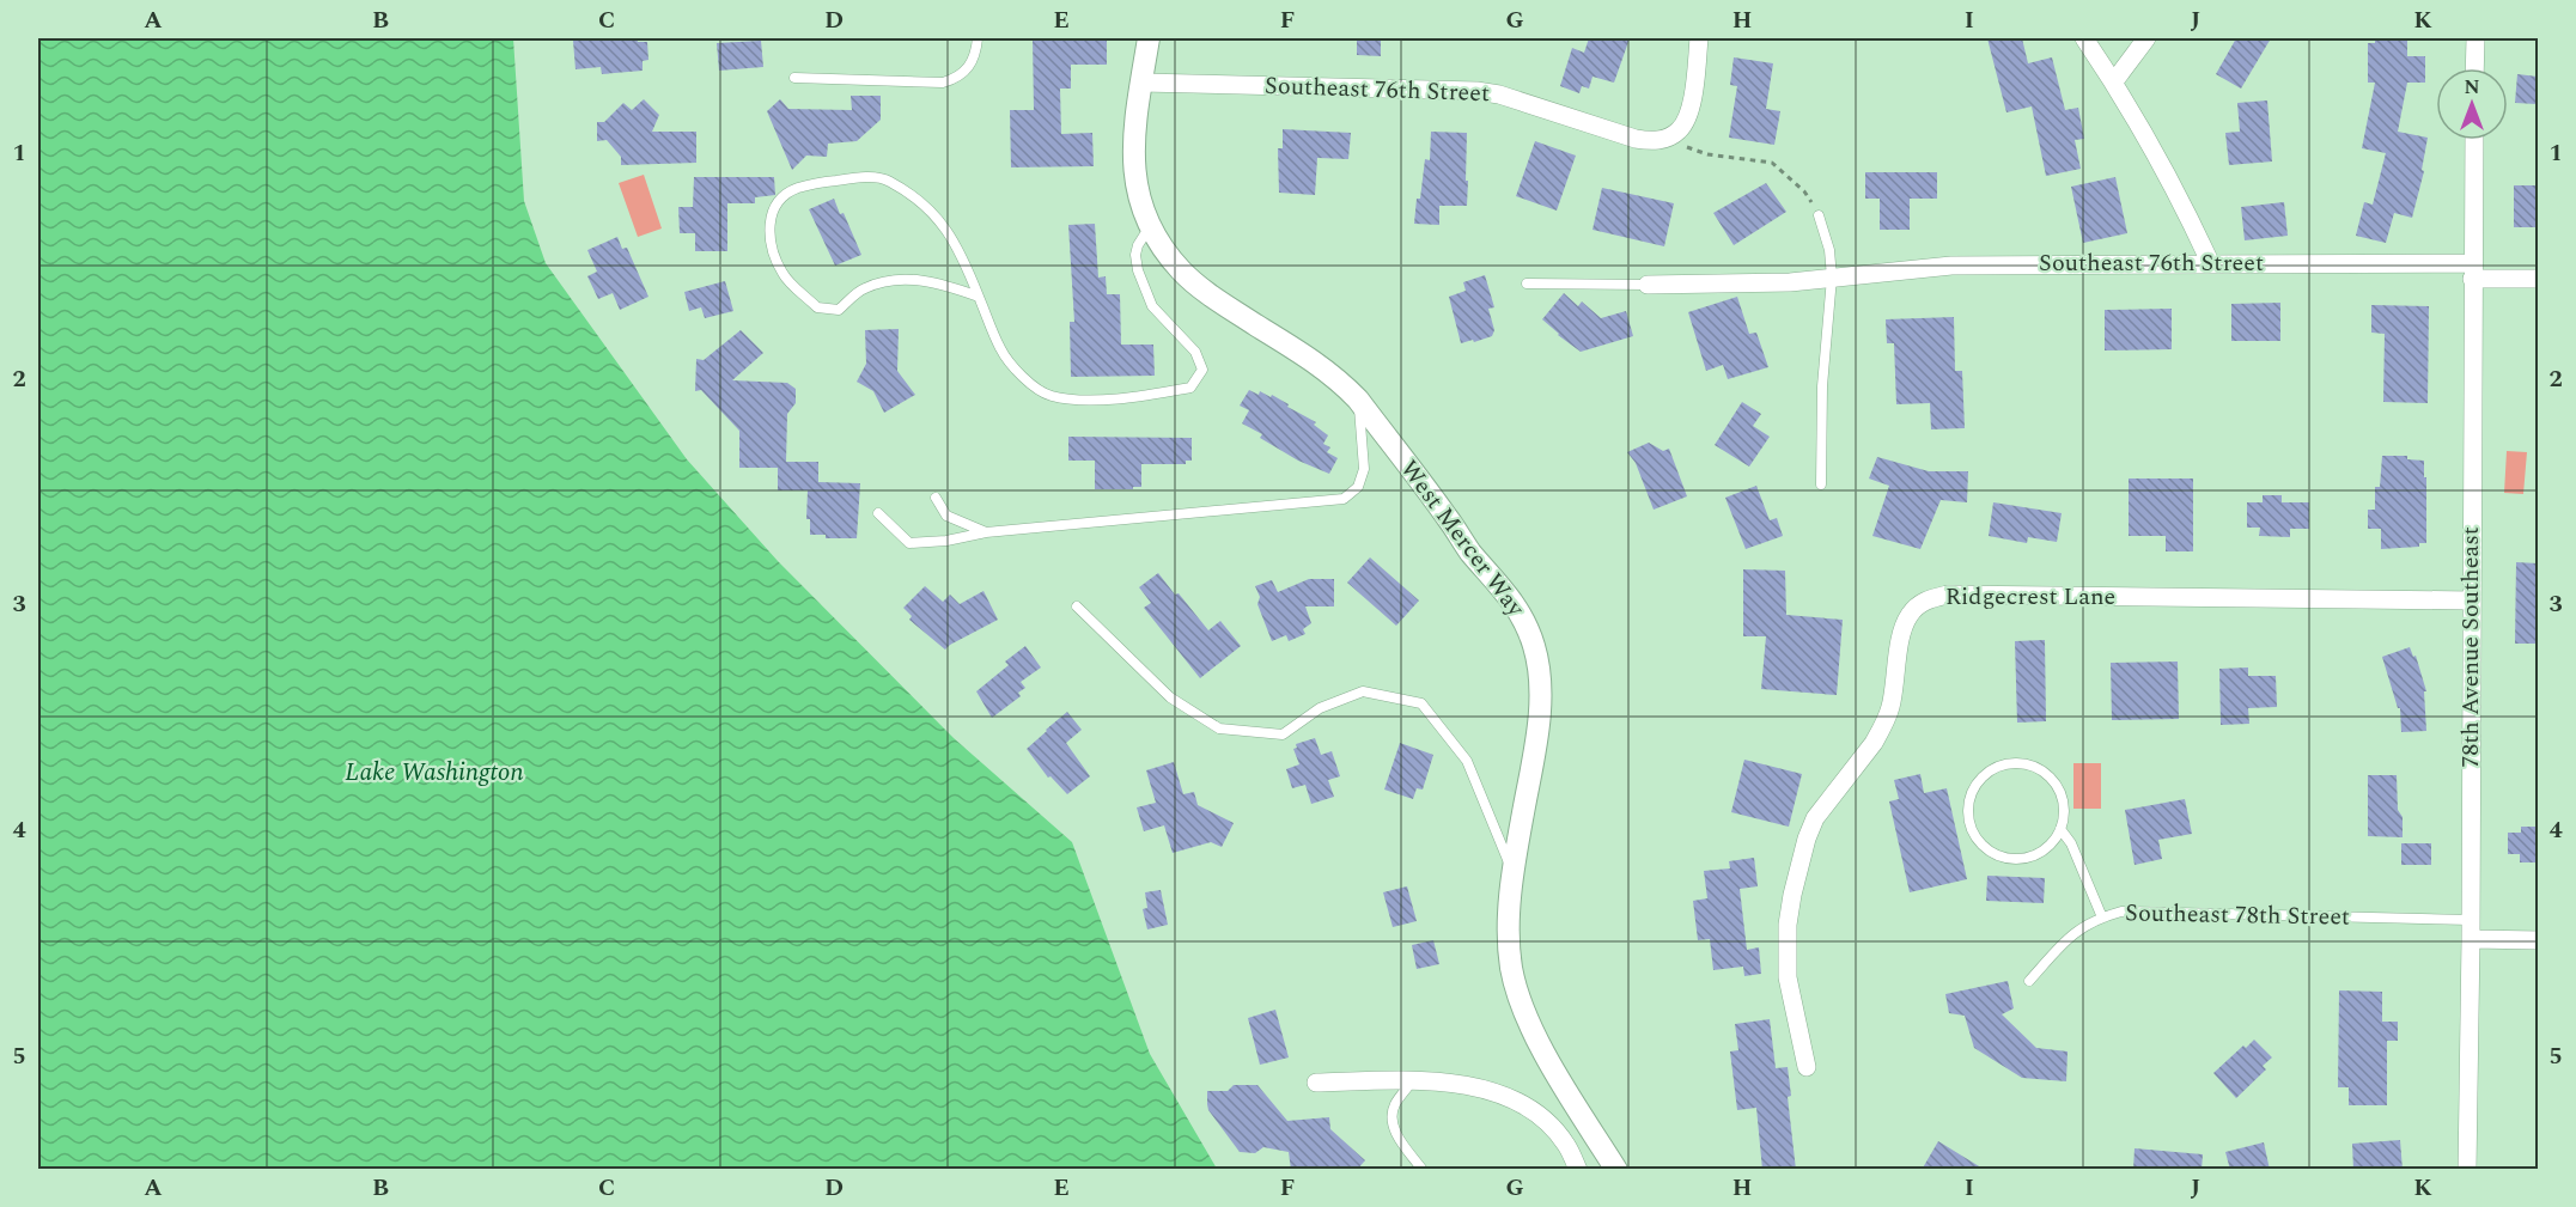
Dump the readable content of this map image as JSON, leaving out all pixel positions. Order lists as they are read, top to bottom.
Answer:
{
  "streets": {
    "street": [
      "Southeast 76th Street",
      "West Mercer Way",
      "Ridgecrest Lane",
      "78th Avenue Southeast"
    ],
    "lane": ["Southeast 78th Street"]
  },
  "crossings": [
    ["Southeast 76th Street", "West Mercer Way"],
    ["Southeast 76th Street", "78th Avenue Southeast"],
    ["Ridgecrest Lane", "78th Avenue Southeast"],
    ["78th Avenue Southeast", "Southeast 78th Street"]
  ],
  "water": ["Lake Washington"],
  "north": "top",
  "grid": {
    "columns": [
      "A",
      "B",
      "C",
      "D",
      "E",
      "F",
      "G",
      "H",
      "I",
      "J",
      "K"
    ],
    "rows": [
      "1",
      "2",
      "3",
      "4",
      "5"
    ]
  }
}
